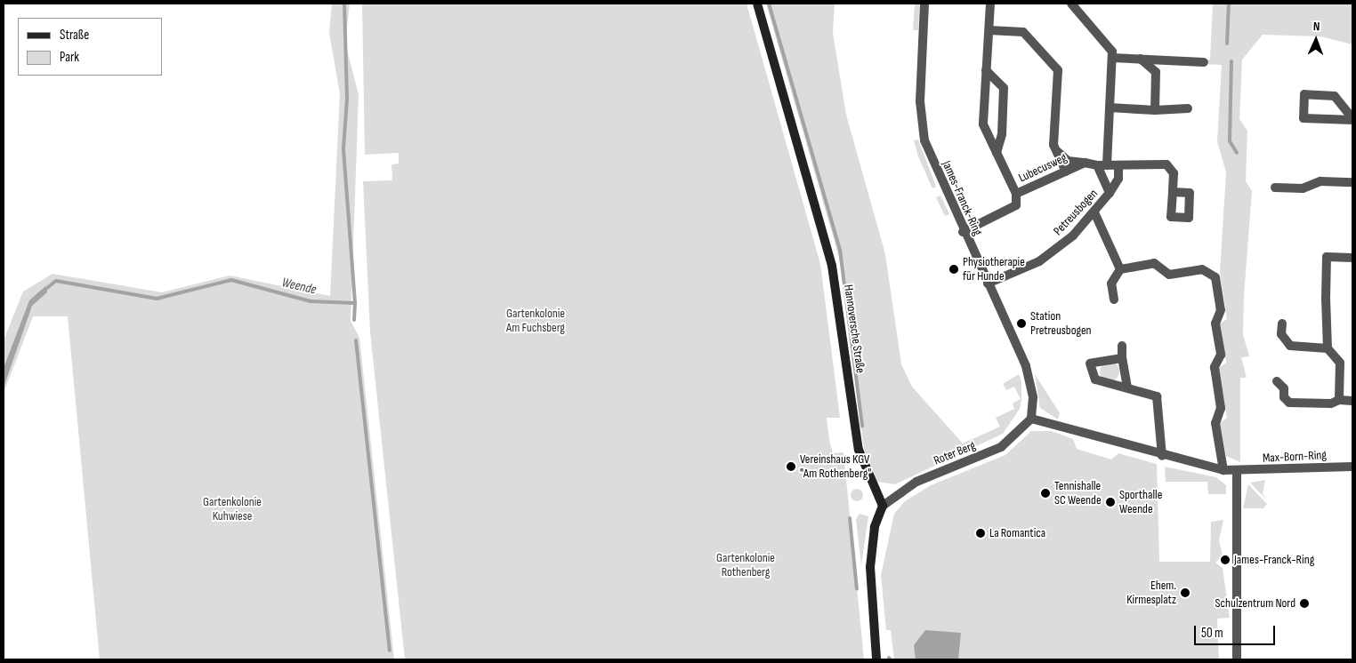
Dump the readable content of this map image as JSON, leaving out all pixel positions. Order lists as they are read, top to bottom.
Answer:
{
  "streets": {
    "street": [
      "Lubecusweg",
      "James-Franck-Ring",
      "Petreusbogen",
      "Hannoversche Straße",
      "Roter Berg",
      "Max-Born-Ring"
    ]
  },
  "crossings": [
    ["Lubecusweg", "James-Franck-Ring"],
    ["Lubecusweg", "Petreusbogen"],
    ["James-Franck-Ring", "Petreusbogen"],
    ["James-Franck-Ring", "Roter Berg"],
    ["Hannoversche Straße", "Roter Berg"]
  ],
  "water": ["Weende"],
  "parks": ["Gartenkolonie Am Fuchsberg", "Gartenkolonie Kuhwiese", "Gartenkolonie Rothenberg"],
  "places": [
    "Physiotherapie für Hunde",
    "Station Pretreusbogen",
    "Vereinshaus KGV \"Am Rothenberg\"",
    "Tennishalle SC Weende",
    "Sporthalle Weende",
    "La Romantica",
    "James-Franck-Ring",
    "Ehem. Kirmesplatz",
    "Schulzentrum Nord"
  ],
  "legend": ["Straße", "Park"],
  "scale_bar": "50 m",
  "north": "top"
}
